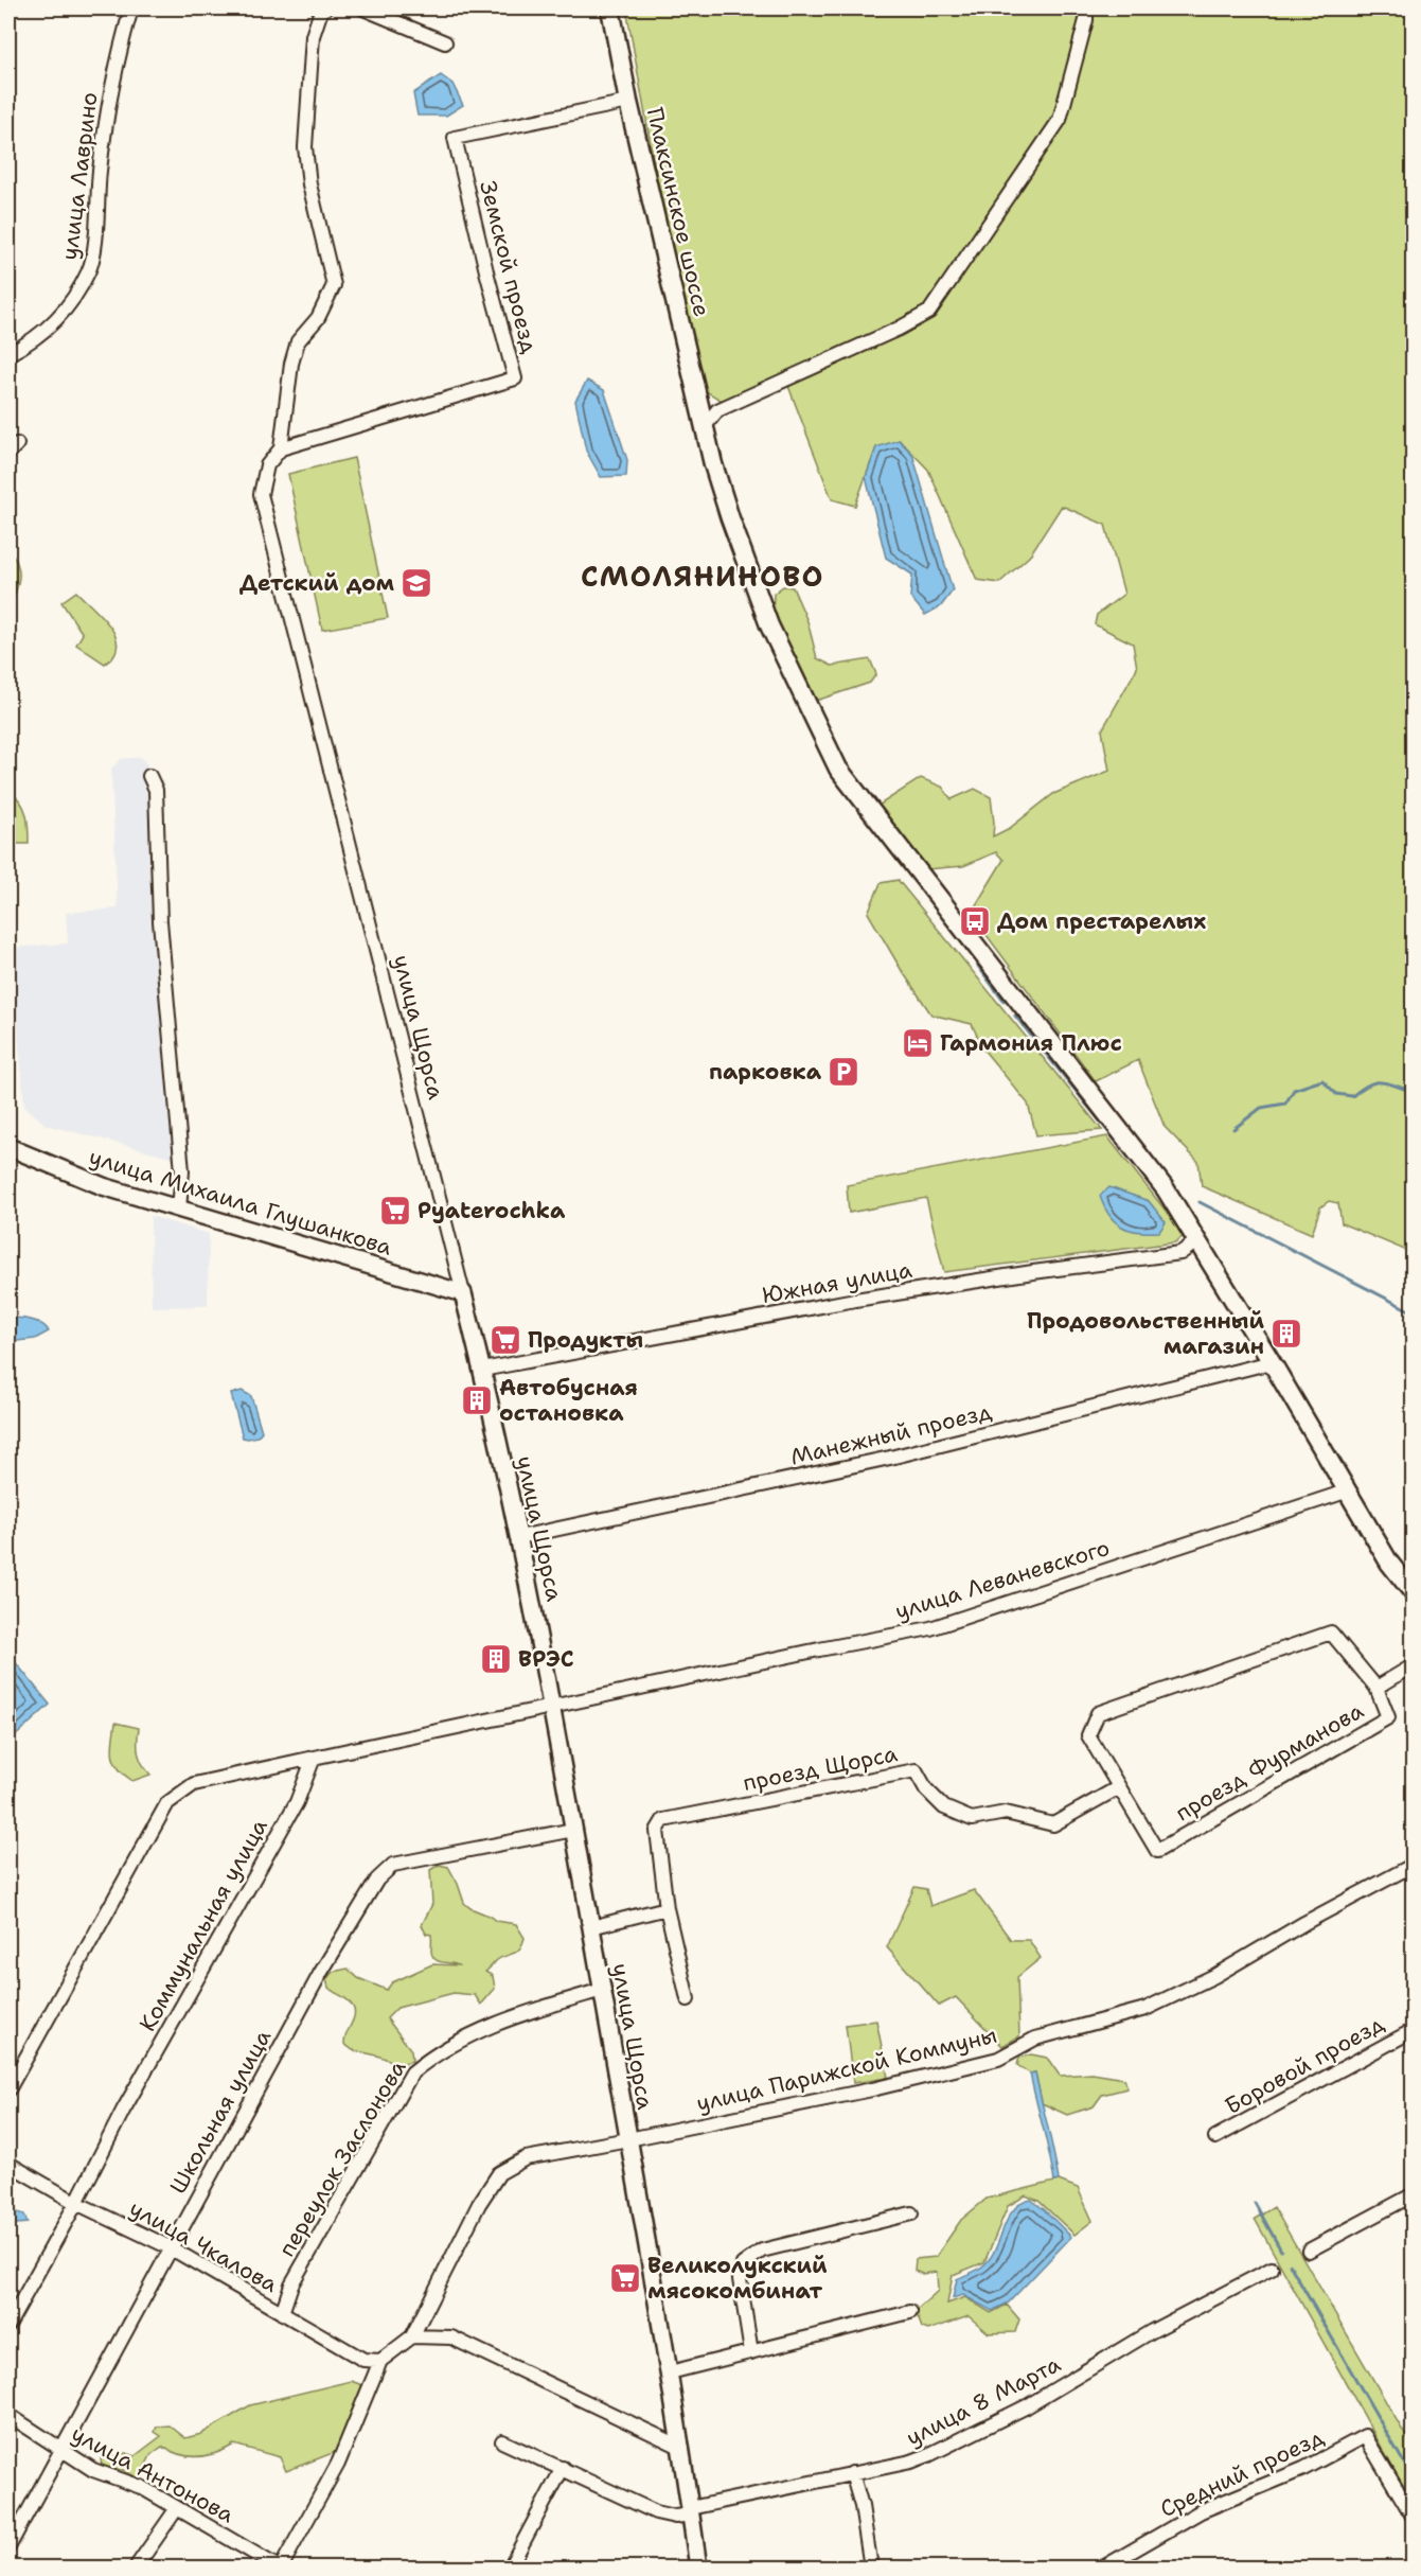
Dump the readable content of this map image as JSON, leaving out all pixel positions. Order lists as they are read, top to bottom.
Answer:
{
  "streets": {
    "main road": ["Плаксинское шоссе"],
    "street": [
      "улица Лаврино",
      "Земской проезд",
      "улица Щорса",
      "улица Михаила Глушанкова",
      "Южная улица",
      "Манежный проезд",
      "улица Леваневского",
      "проезд Фурманова",
      "проезд Щорса",
      "Коммунальная улица",
      "Боровой проезд",
      "улица Парижской Коммуны",
      "Школьная улица",
      "переулок Заслонова",
      "улица Чкалова",
      "улица 8 Марта",
      "Средний проезд",
      "улица Антонова"
    ]
  },
  "crossings": [
    ["Плаксинское шоссе", "Земской проезд"],
    ["Плаксинское шоссе", "Южная улица"],
    ["Плаксинское шоссе", "Манежный проезд"],
    ["Плаксинское шоссе", "улица Леваневского"],
    ["Земской проезд", "улица Щорса"],
    ["улица Щорса", "улица Михаила Глушанкова"],
    ["улица Щорса", "Южная улица"],
    ["улица Щорса", "Манежный проезд"],
    ["улица Щорса", "улица Леваневского"],
    ["улица Щорса", "улица Парижской Коммуны"],
    ["улица Щорса", "Школьная улица"],
    ["улица Щорса", "переулок Заслонова"],
    ["улица Щорса", "улица 8 Марта"],
    ["проезд Фурманова", "проезд Щорса"],
    ["Коммунальная улица", "улица Чкалова"],
    ["Школьная улица", "улица Чкалова"],
    ["Школьная улица", "улица Антонова"],
    ["переулок Заслонова", "улица Чкалова"]
  ],
  "districts": ["СМОЛЯНИНОВО"],
  "places": {
    "school or university": ["Детский дом"],
    "bus stop": ["Дом престарелых"],
    "hotel": ["Гармония Плюс"],
    "parking": ["парковка"],
    "supermarket": ["Pyaterochka", "Продукты", "Великолукский мясокомбинат"],
    "building": ["Продовольственный магазин", "Автобусная остановка", "ВРЭС"]
  }
}
